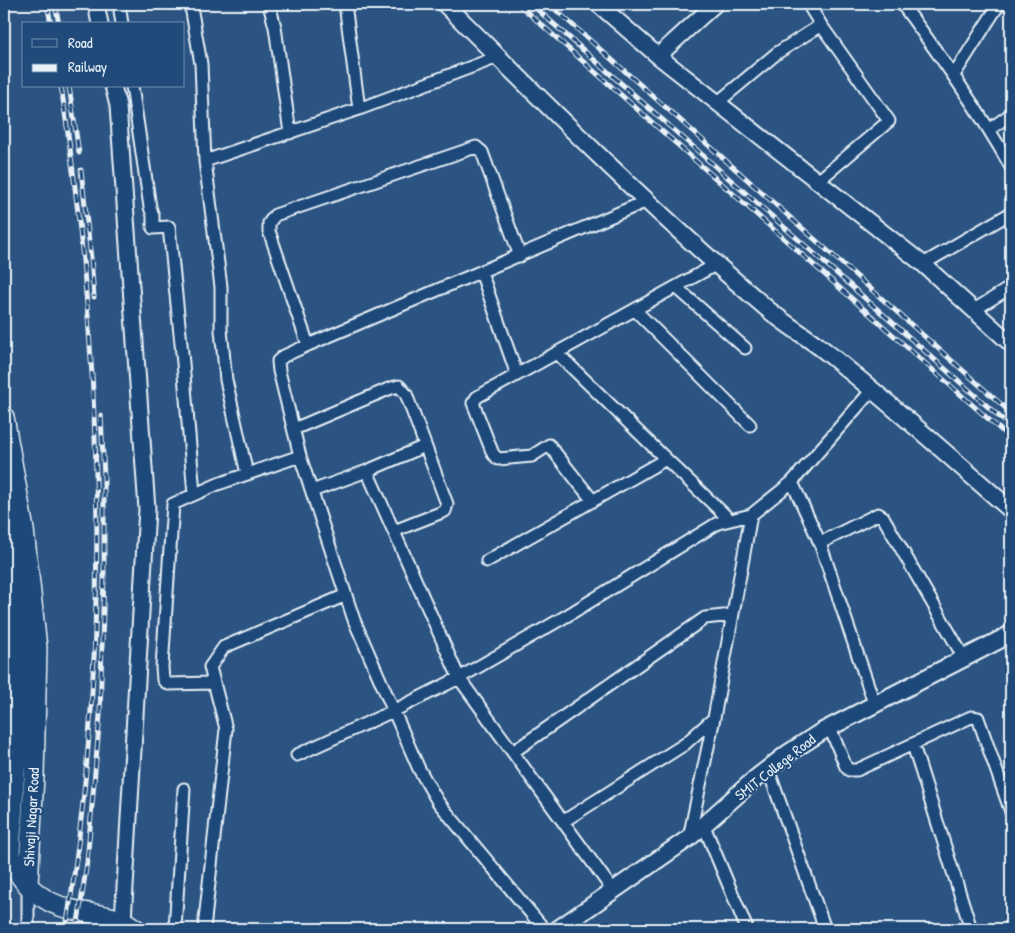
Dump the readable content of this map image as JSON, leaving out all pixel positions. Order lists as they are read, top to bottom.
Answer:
{
  "streets": {
    "main road": ["SMIT College Road", "Shivaji Nagar Road"]
  },
  "legend": ["Road", "Railway"]
}
